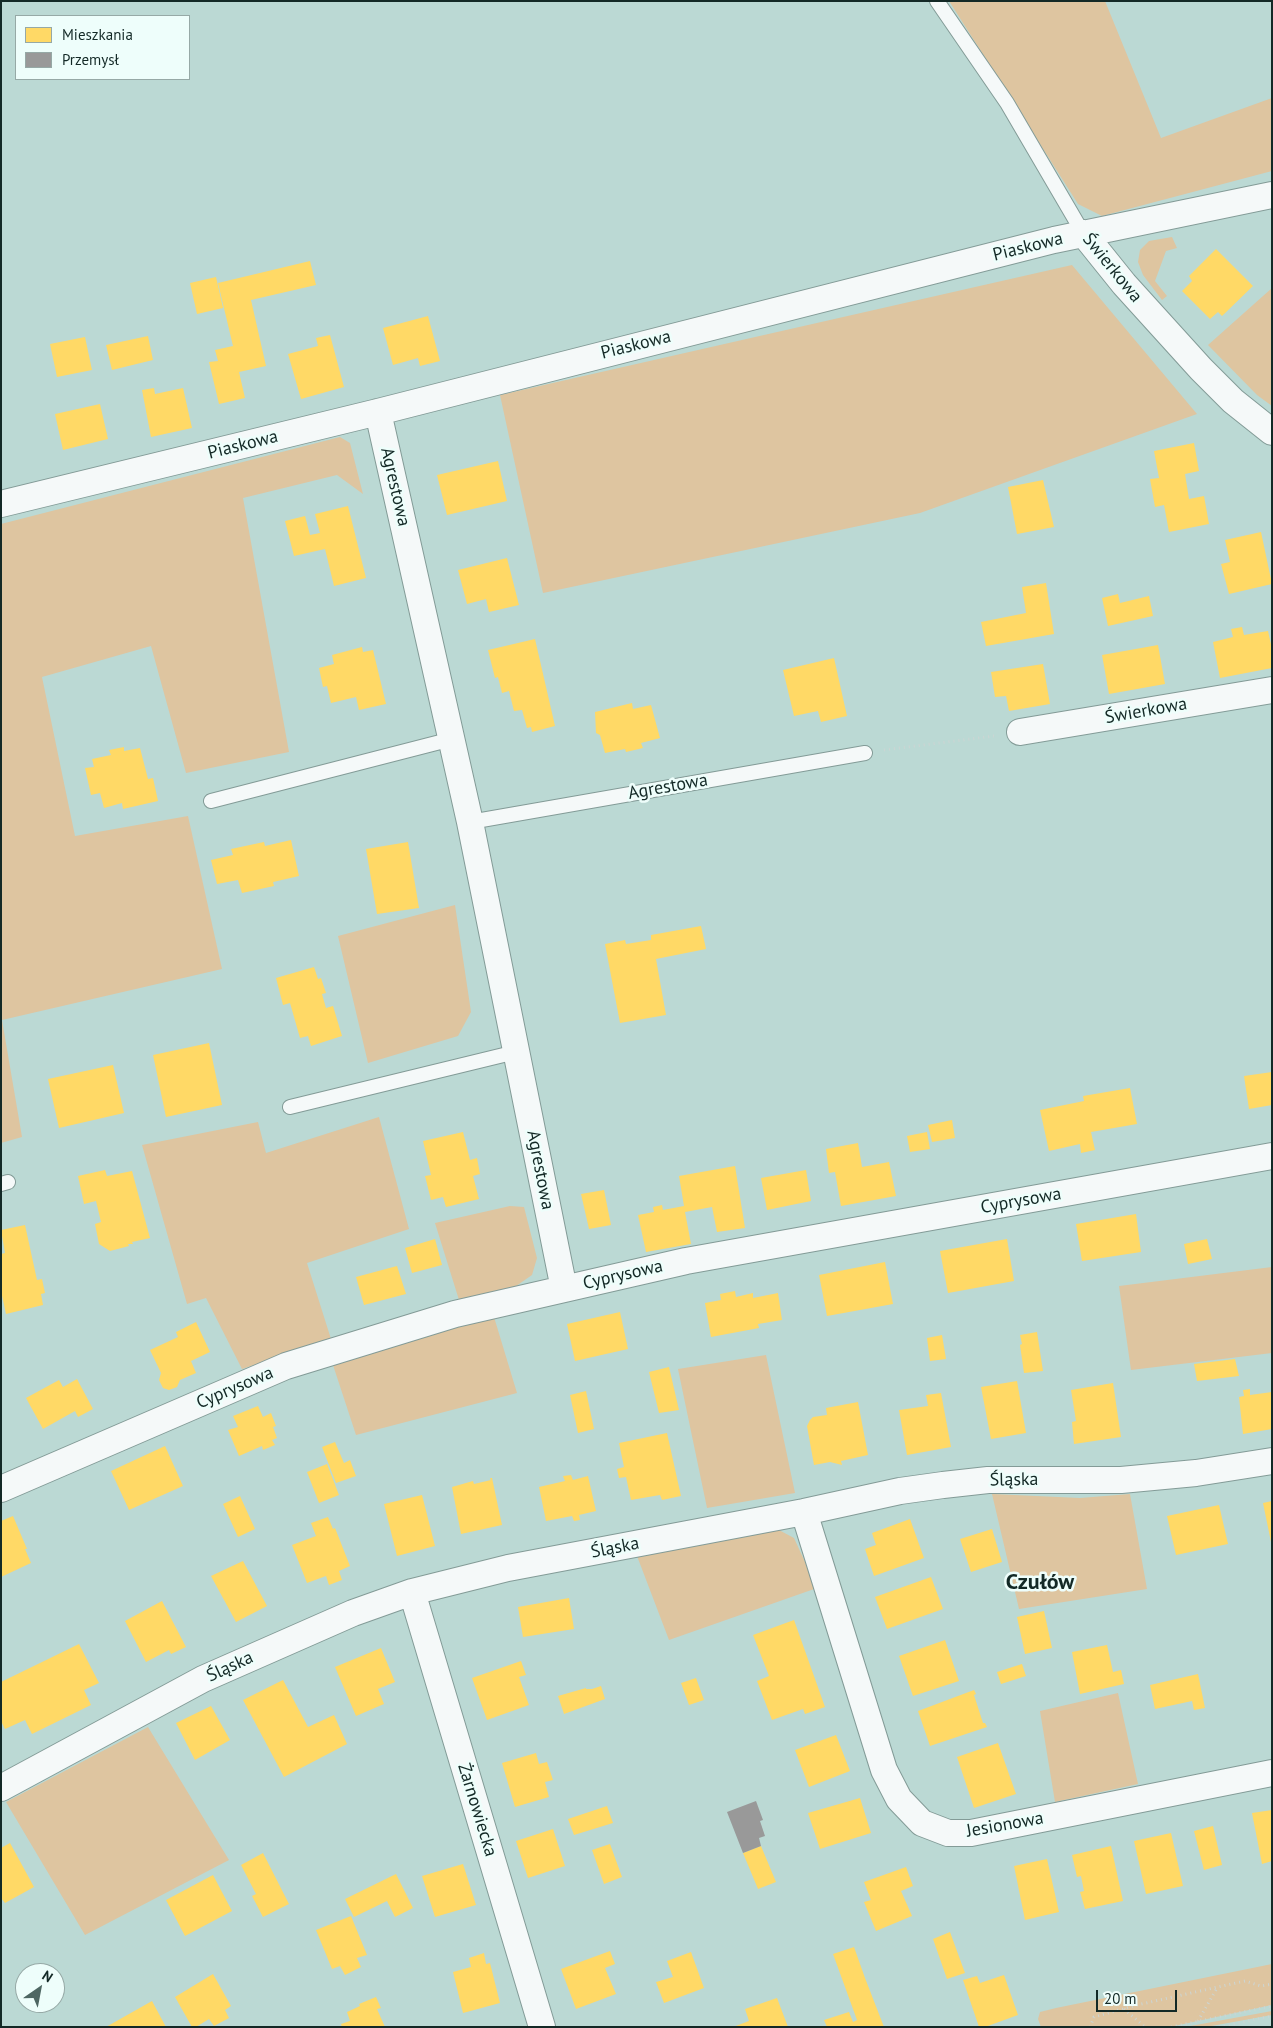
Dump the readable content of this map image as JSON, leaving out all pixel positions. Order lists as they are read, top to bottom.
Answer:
{
  "streets": {
    "street": [
      "Piaskowa",
      "Świerkowa",
      "Agrestowa",
      "Cyprysowa",
      "Śląska",
      "Żarnowiecka",
      "Jesionowa"
    ]
  },
  "crossings": [
    ["Piaskowa", "Świerkowa"],
    ["Piaskowa", "Agrestowa"],
    ["Agrestowa", "Cyprysowa"],
    ["Śląska", "Żarnowiecka"],
    ["Śląska", "Jesionowa"]
  ],
  "districts": ["Czułów"],
  "legend": ["Mieszkania", "Przemysł"],
  "scale_bar": "20 m",
  "north": "top right"
}
